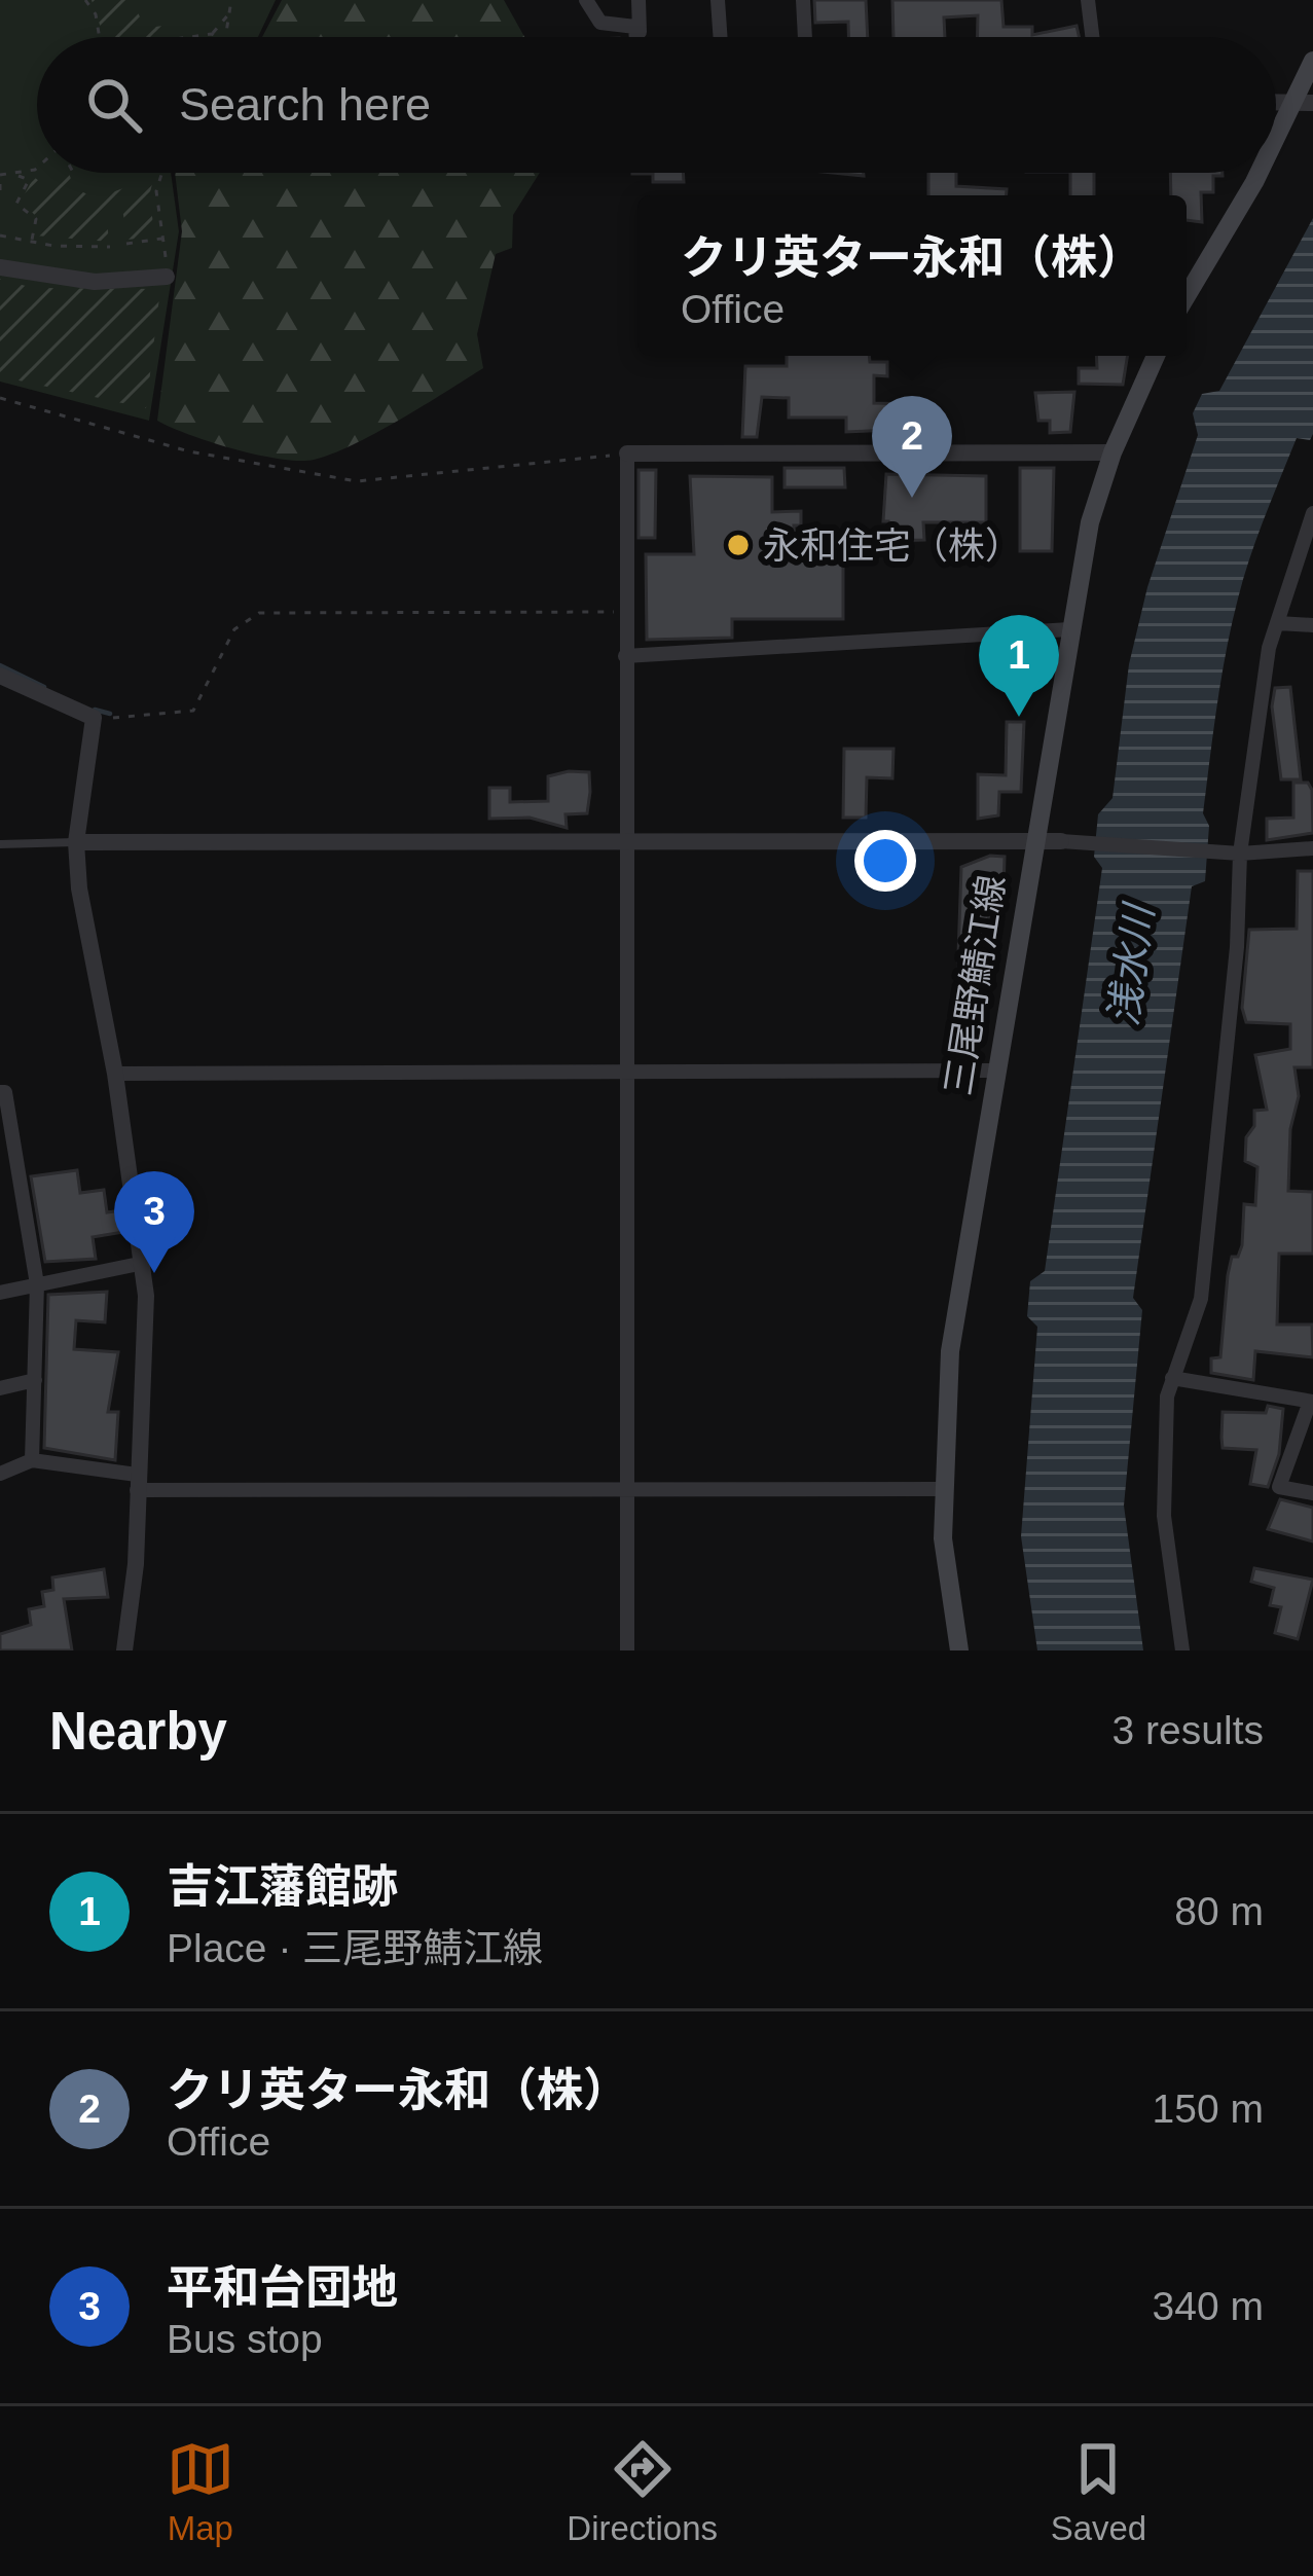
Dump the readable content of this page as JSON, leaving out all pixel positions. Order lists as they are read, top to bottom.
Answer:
{
  "streets": {
    "main road": ["三尾野鯖江線"]
  },
  "water": ["浅水川"],
  "places": ["永和住宅（株）"],
  "page": {
    "search": "Search here",
    "popup": ["クリ英ター永和（株）", "Office"],
    "pins": ["2", "1", "3"],
    "heading": ["Nearby", "3 results"],
    "list": [
      {
        "mark": "1",
        "name": "吉江藩館跡",
        "note": "Place · 三尾野鯖江線",
        "value": "80 m"
      },
      {
        "mark": "2",
        "name": "クリ英ター永和（株）",
        "note": "Office",
        "value": "150 m"
      },
      {
        "mark": "3",
        "name": "平和台団地",
        "note": "Bus stop",
        "value": "340 m"
      }
    ],
    "nav": ["Map", "Directions", "Saved"]
  }
}
